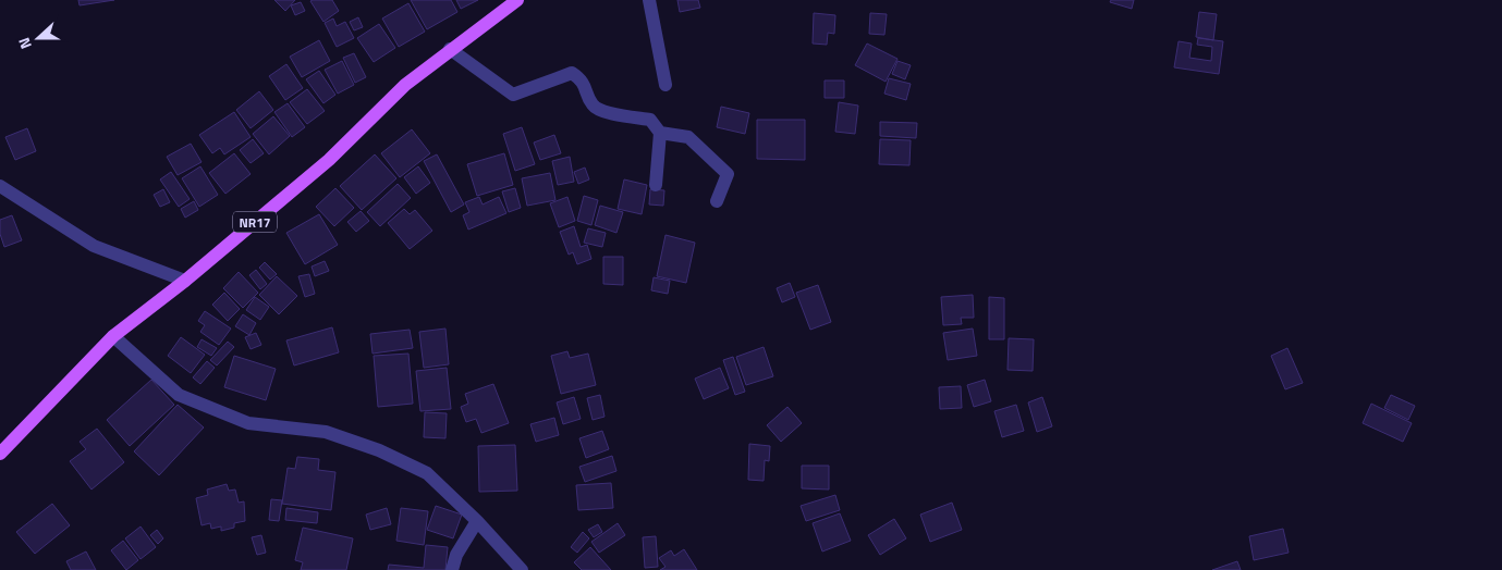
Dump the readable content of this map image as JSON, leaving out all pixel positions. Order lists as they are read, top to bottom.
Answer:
{
  "streets": {
    "main road": ["NR17"]
  },
  "north": "left"
}
